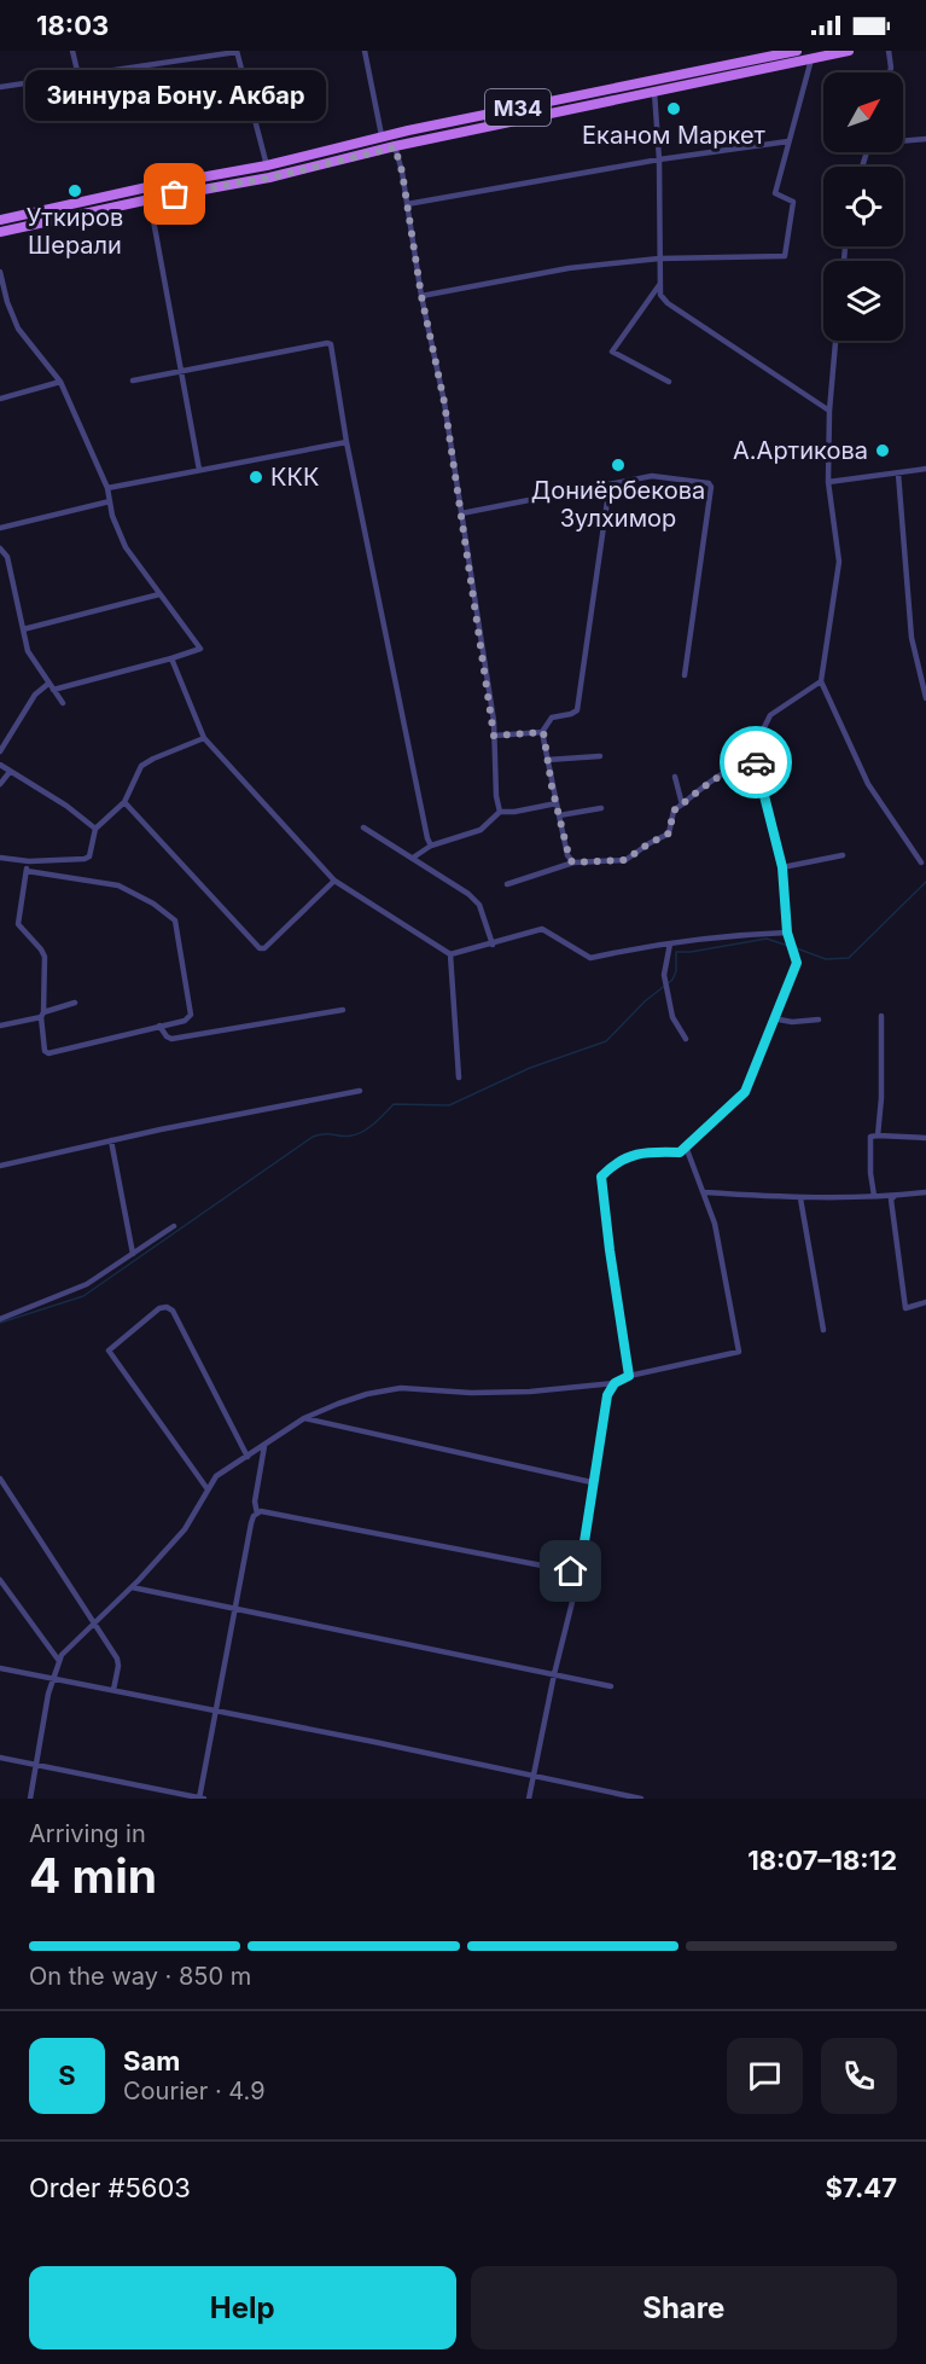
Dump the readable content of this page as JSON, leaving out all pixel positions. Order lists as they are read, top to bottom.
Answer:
{
  "streets": {
    "main road": ["M34"]
  },
  "places": [
    "Еканом Маркет",
    "Уткиров Шерали",
    "Зиннура Бону. Акбар",
    "А.Артикова",
    "Дониёрбекова Зулхимор",
    "ККК"
  ],
  "north": "top right",
  "page": {
    "status": "18:03",
    "bubble": "Зиннура Бону. Акбар",
    "heading": ["4 min", "Arriving in", "18:07–18:12"],
    "panel": [
      "Sam",
      "Courier · 4.9",
      "Order #5603",
      "$7.47"
    ],
    "bar": "On the way · 850 m",
    "round": "S",
    "buttons": ["Help", "Share"]
  }
}
